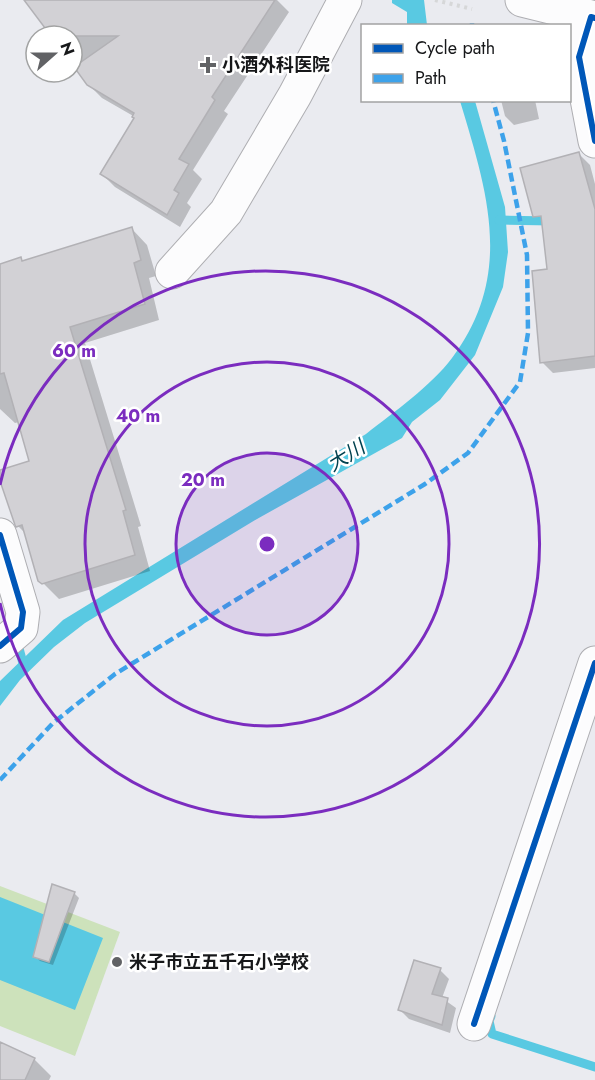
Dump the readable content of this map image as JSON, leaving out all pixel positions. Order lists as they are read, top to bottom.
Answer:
{
  "water": ["大川"],
  "places": {
    "health": ["小酒外科医院"],
    "other": ["米子市立五千石小学校"]
  },
  "legend": ["Cycle path", "Path"],
  "north": "right",
  "rings": ["60 m", "40 m", "20 m"]
}
